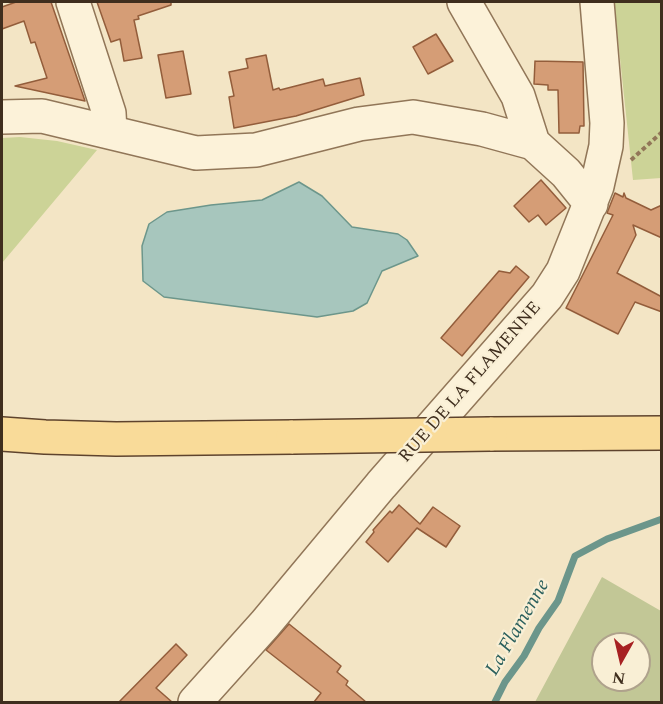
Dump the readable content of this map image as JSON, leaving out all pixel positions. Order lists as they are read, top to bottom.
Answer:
{
  "streets": {
    "street": ["RUE DE LA FLAMENNE"]
  },
  "water": ["La Flamenne"],
  "north": "bottom"
}
